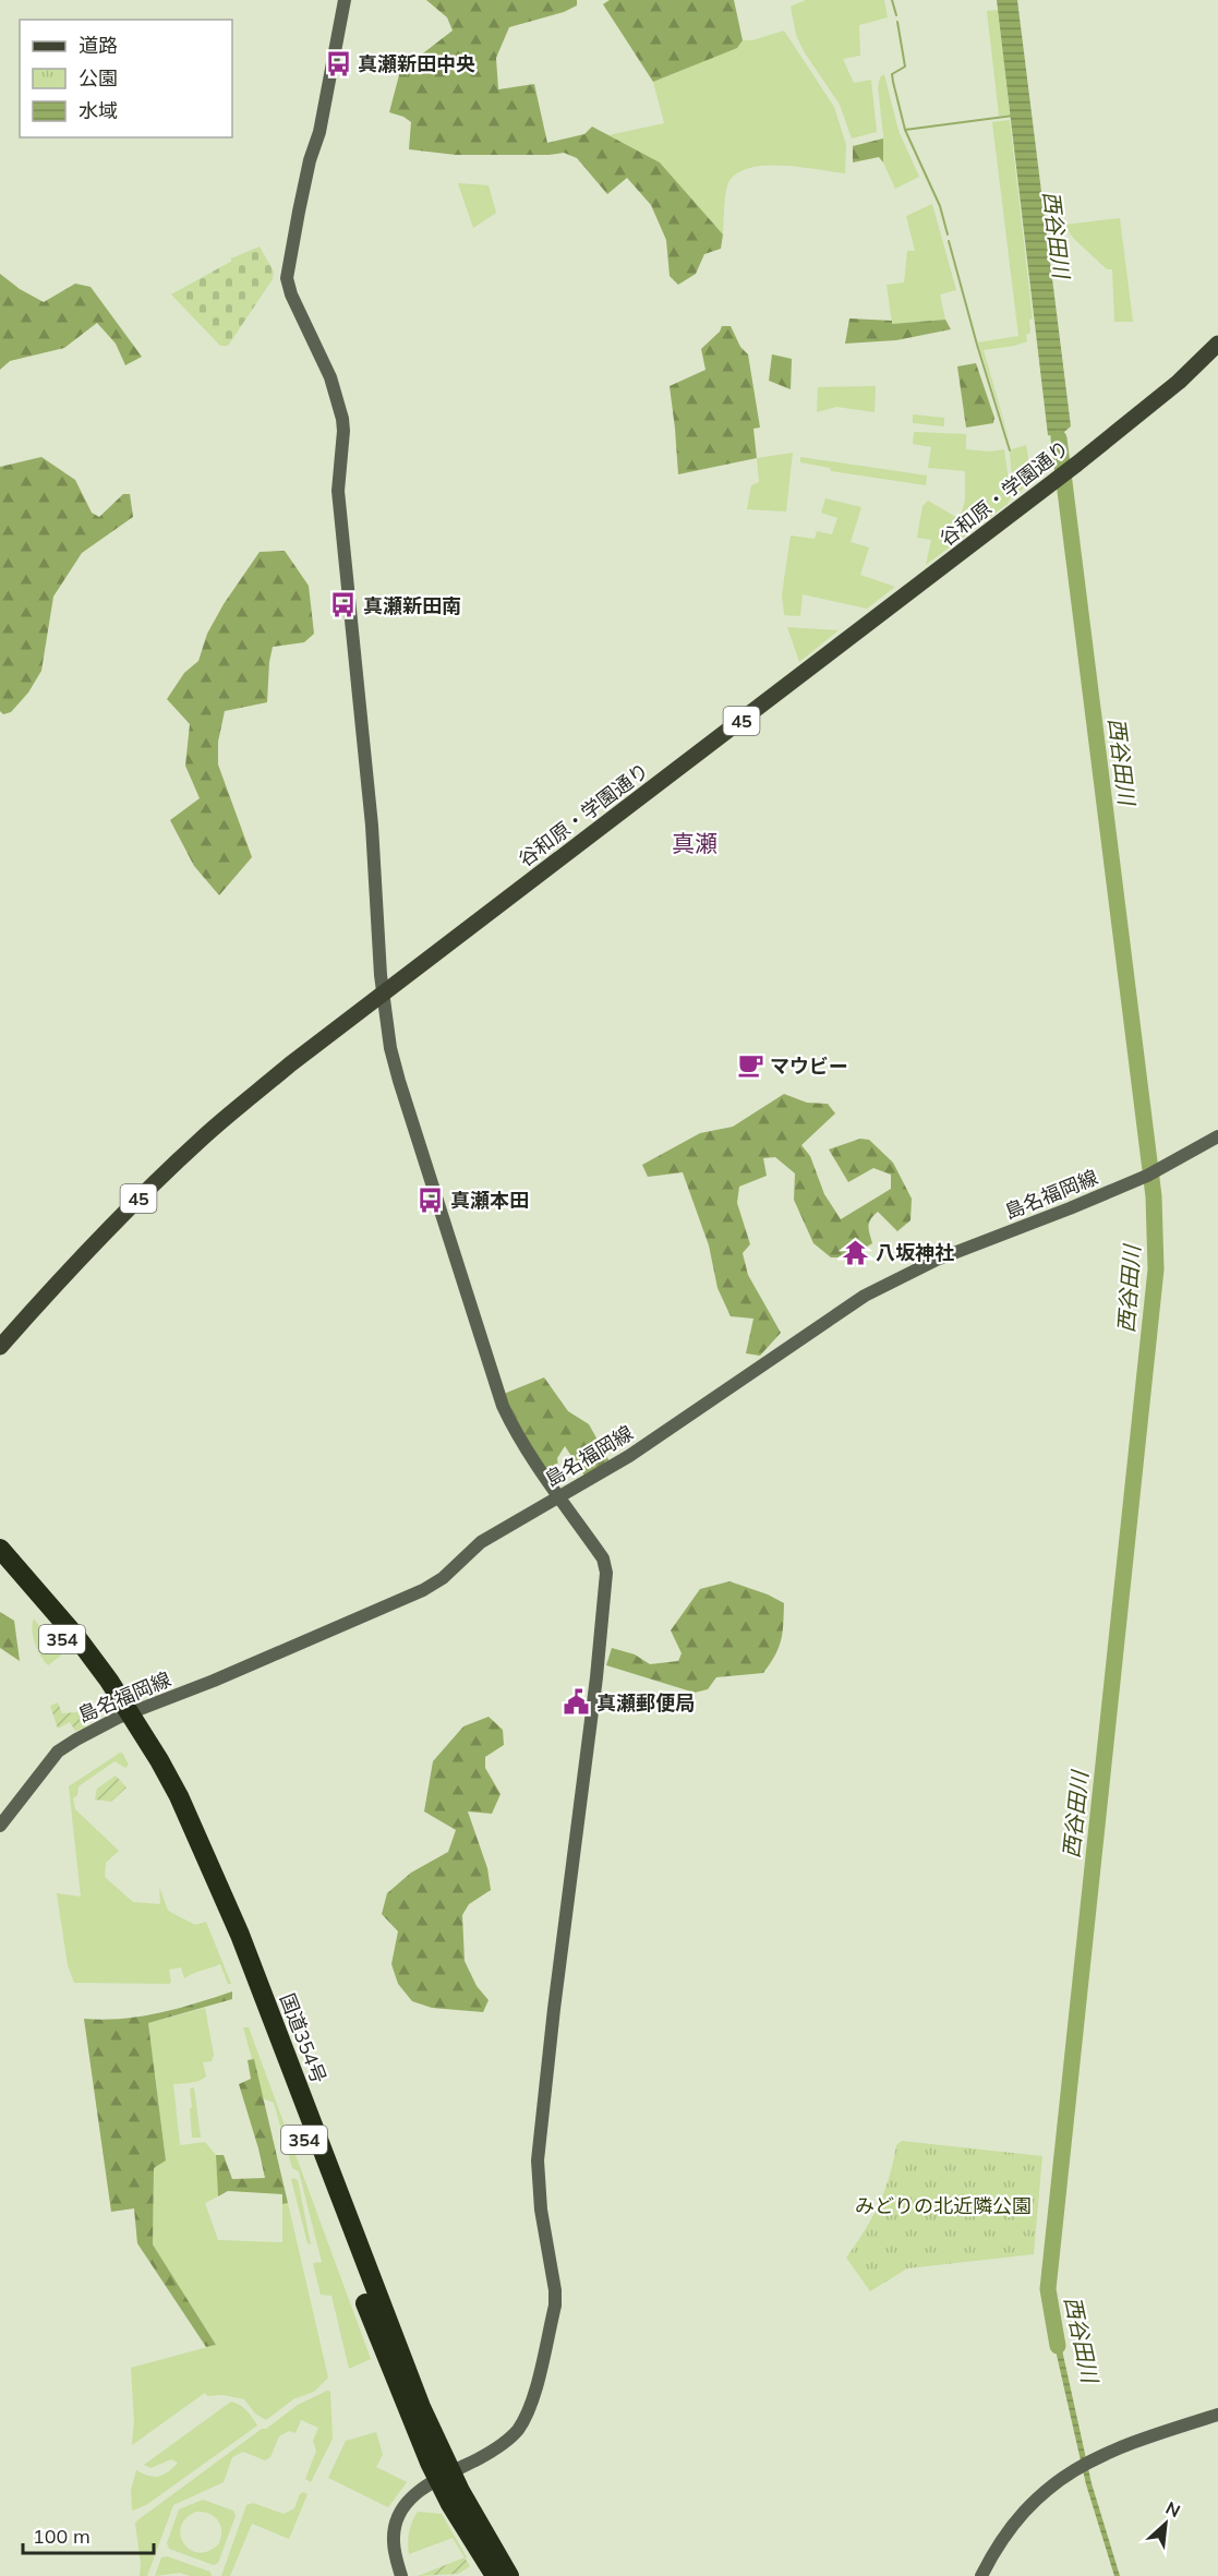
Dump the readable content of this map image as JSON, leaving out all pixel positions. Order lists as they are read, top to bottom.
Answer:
{
  "streets": {
    "highway": ["354", "国道354号"],
    "main road": ["谷和原・学園通り", "45"],
    "street": ["島名福岡線"]
  },
  "crossings": [
    ["島名福岡線", "国道354号"]
  ],
  "districts": ["真瀬"],
  "water": ["西谷田川"],
  "parks": ["みどりの北近隣公園"],
  "places": {
    "bus stop": ["真瀬新田中央", "真瀬新田南", "真瀬本田"],
    "cafe": ["マウビー"],
    "temple": ["八坂神社"],
    "public building": ["真瀬郵便局"]
  },
  "legend": ["道路", "公園", "水域"],
  "scale_bar": "100 m",
  "north": "top right"
}
